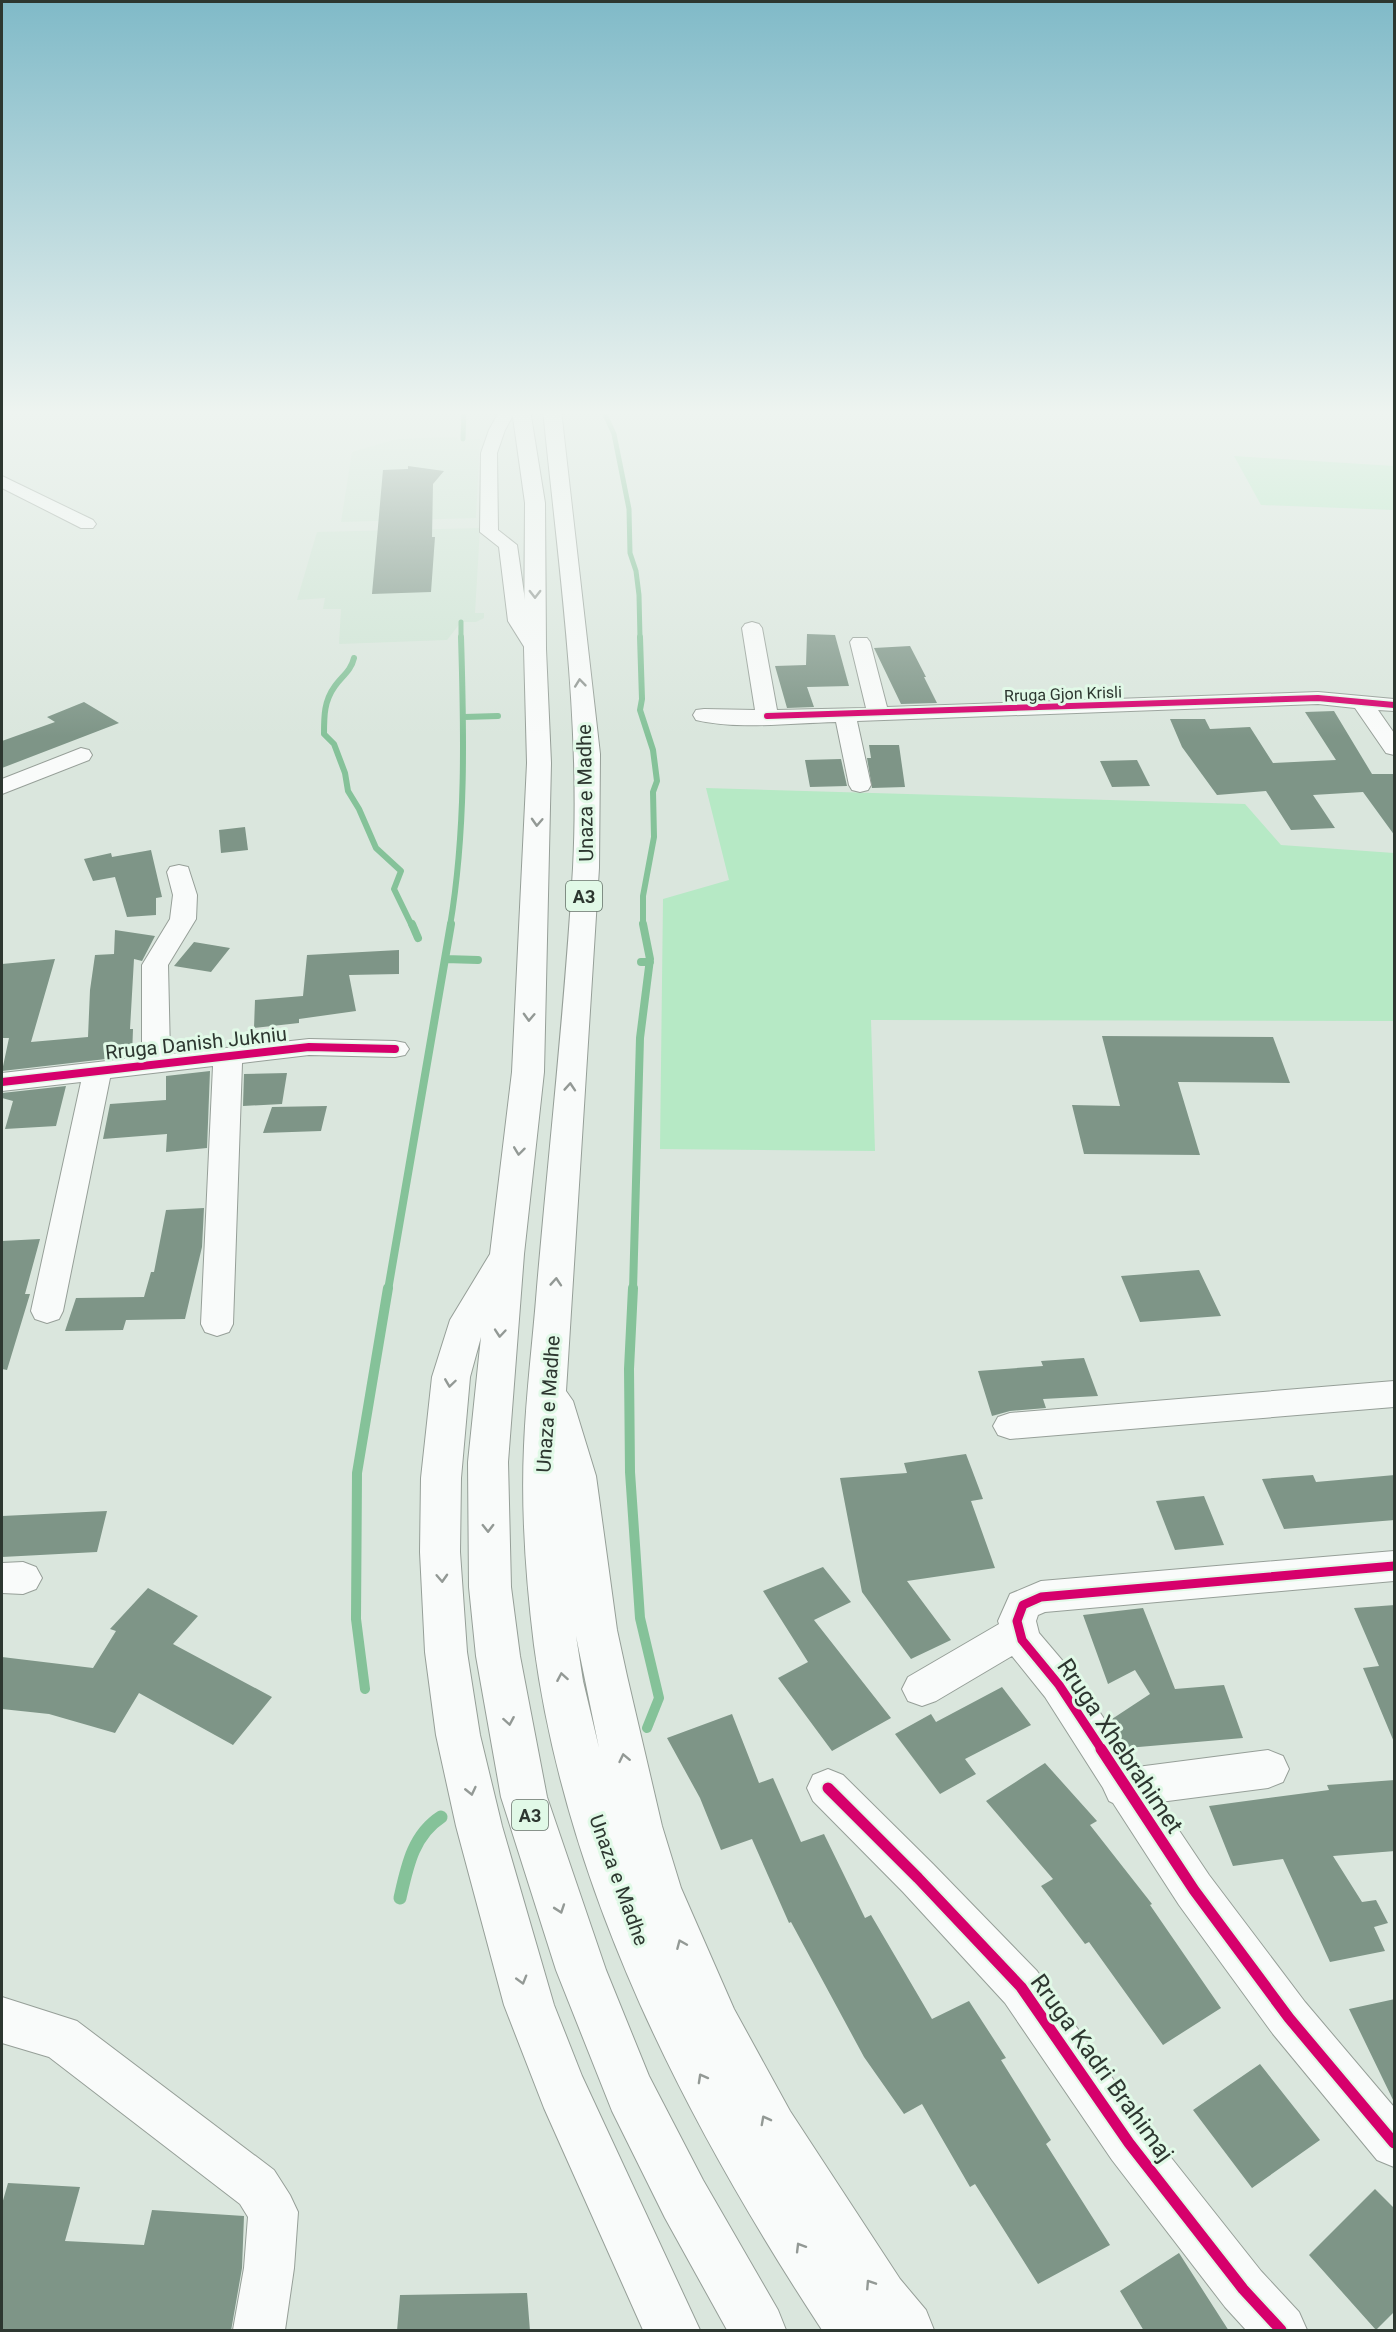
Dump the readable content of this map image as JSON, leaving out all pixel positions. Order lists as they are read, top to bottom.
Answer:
{
  "streets": {
    "highway": ["Unaza e Madhe", "A3"],
    "street": [
      "Rruga Gjon Krisli",
      "Rruga Danish Jukniu",
      "Rruga Xhebrahimet",
      "Rruga Kadri Brahimaj"
    ]
  }
}
